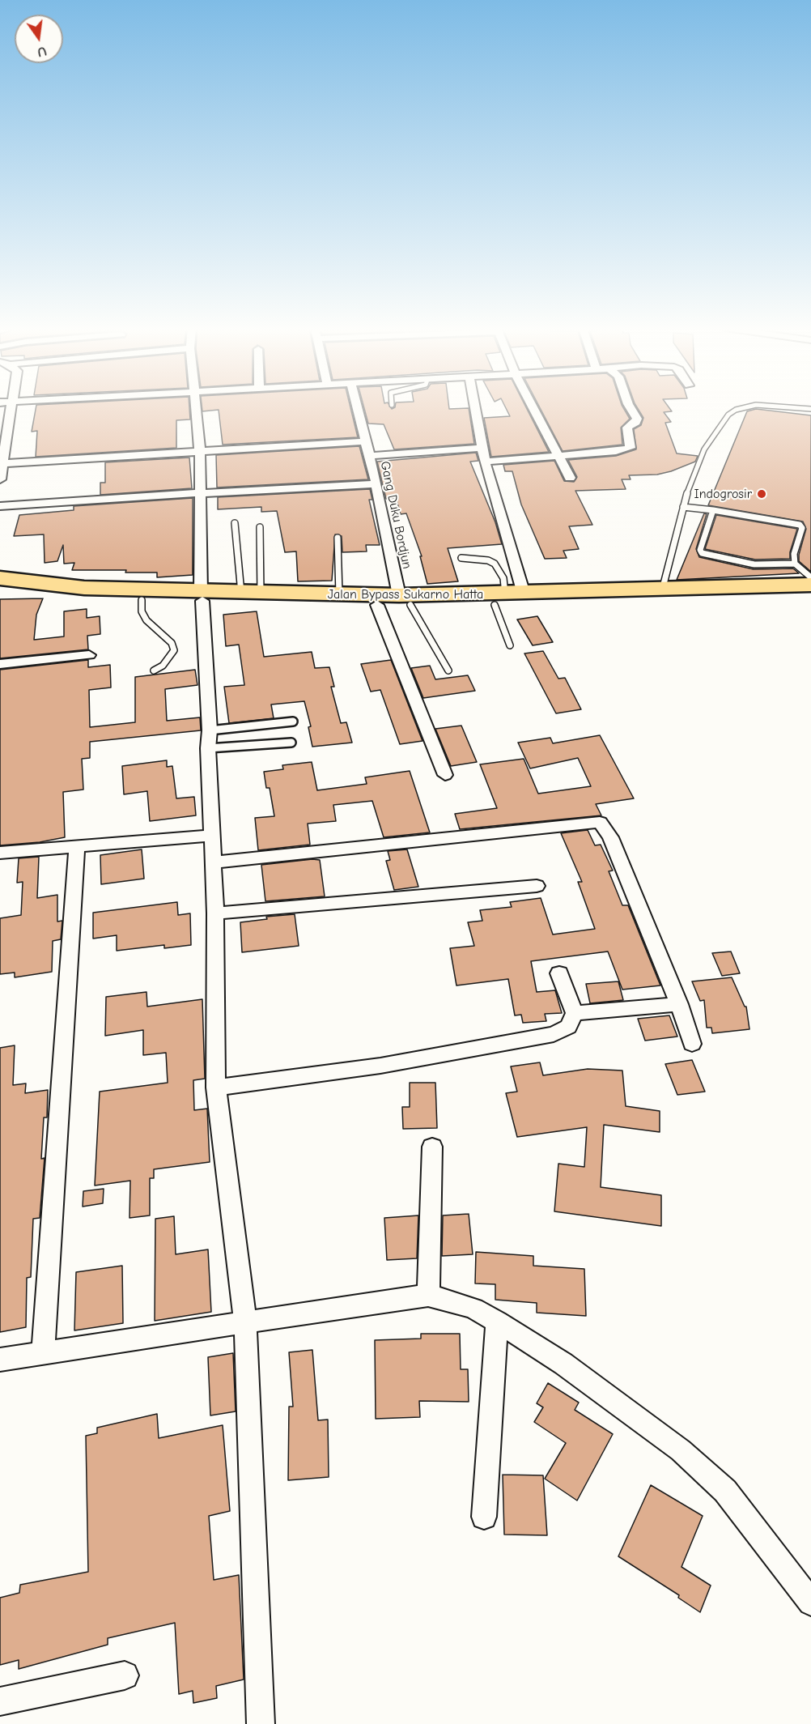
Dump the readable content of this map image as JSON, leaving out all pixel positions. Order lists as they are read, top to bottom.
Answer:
{
  "streets": {
    "highway": ["Jalan Bypass Sukarno Hatta"],
    "street": ["Gang Duku Bordjun"]
  },
  "crossings": [
    ["Gang Duku Bordjun", "Jalan Bypass Sukarno Hatta"]
  ],
  "places": ["Indogrosir"],
  "north": "bottom"
}
